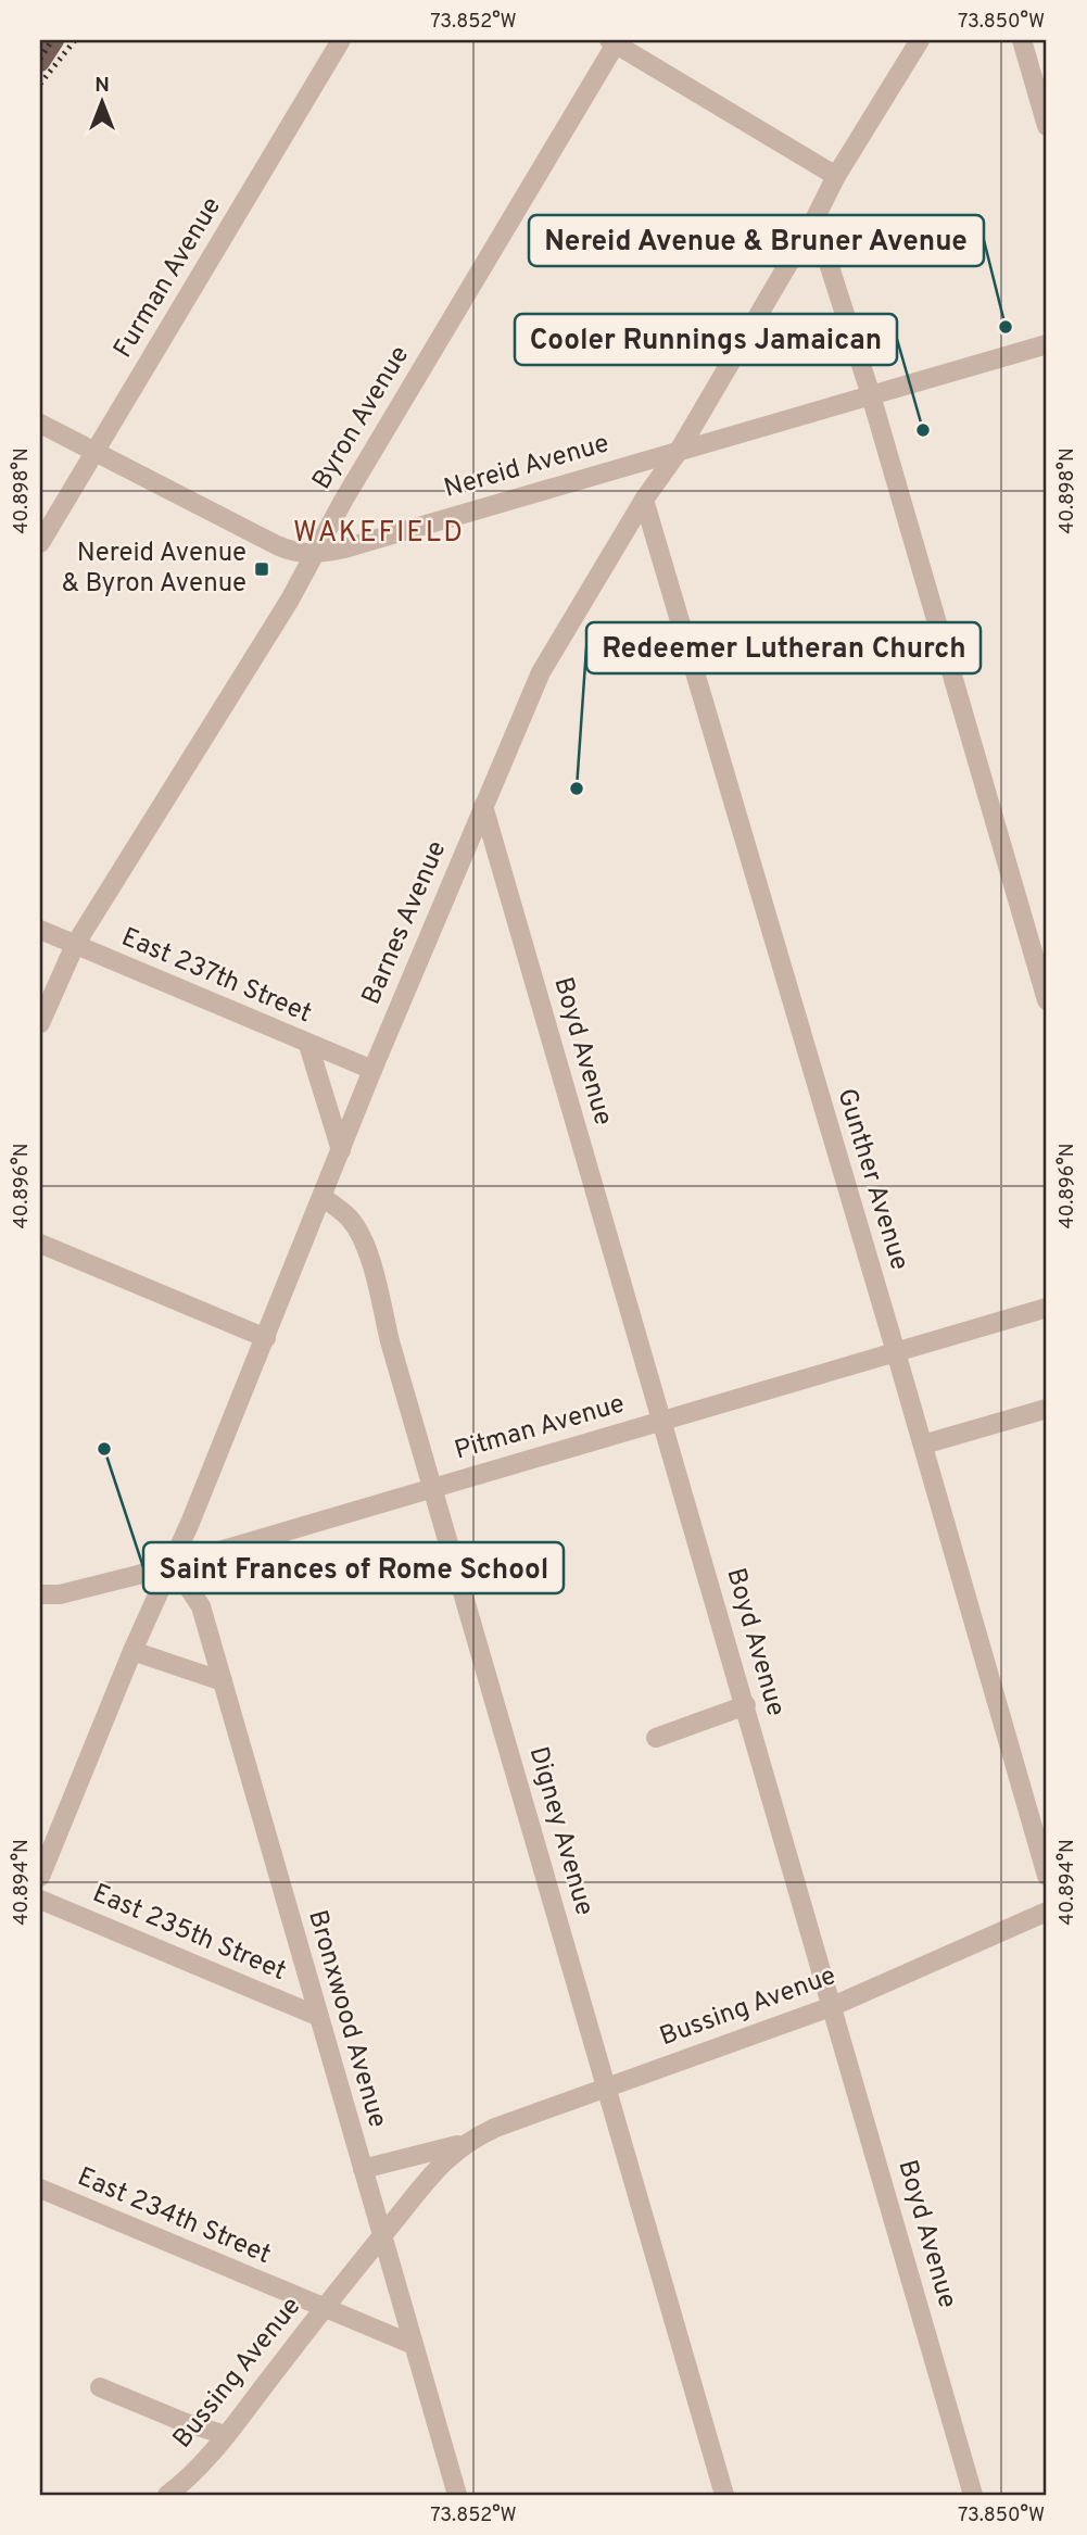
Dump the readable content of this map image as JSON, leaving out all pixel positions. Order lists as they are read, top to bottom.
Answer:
{
  "streets": {
    "street": [
      "Furman Avenue",
      "Byron Avenue",
      "Nereid Avenue",
      "Barnes Avenue",
      "East 237th Street",
      "Boyd Avenue",
      "Gunther Avenue",
      "Pitman Avenue",
      "Digney Avenue",
      "East 235th Street",
      "Bussing Avenue",
      "Bronxwood Avenue",
      "East 234th Street"
    ]
  },
  "crossings": [
    ["Furman Avenue", "Nereid Avenue"],
    ["Byron Avenue", "Nereid Avenue"],
    ["Byron Avenue", "East 237th Street"],
    ["Nereid Avenue", "Barnes Avenue"],
    ["Barnes Avenue", "East 237th Street"],
    ["Barnes Avenue", "Boyd Avenue"],
    ["Barnes Avenue", "Gunther Avenue"],
    ["Barnes Avenue", "Pitman Avenue"],
    ["Barnes Avenue", "Digney Avenue"],
    ["Barnes Avenue", "Bronxwood Avenue"],
    ["Boyd Avenue", "Pitman Avenue"],
    ["Boyd Avenue", "Bussing Avenue"],
    ["Gunther Avenue", "Pitman Avenue"],
    ["Pitman Avenue", "Digney Avenue"],
    ["Pitman Avenue", "Bronxwood Avenue"],
    ["Digney Avenue", "Bussing Avenue"],
    ["East 235th Street", "Bronxwood Avenue"],
    ["Bussing Avenue", "Bronxwood Avenue"],
    ["Bussing Avenue", "East 234th Street"],
    ["Bronxwood Avenue", "East 234th Street"]
  ],
  "districts": ["WAKEFIELD"],
  "places": {
    "other": [
      "Nereid Avenue & Bruner Avenue",
      "Cooler Runnings Jamaican",
      "Redeemer Lutheran Church",
      "Saint Frances of Rome School"
    ],
    "transit": ["Nereid Avenue & Byron Avenue"]
  },
  "north": "top",
  "coordinates": [
    "73.852°W",
    "73.850°W",
    "40.898°N",
    "40.896°N",
    "40.894°N"
  ]
}
